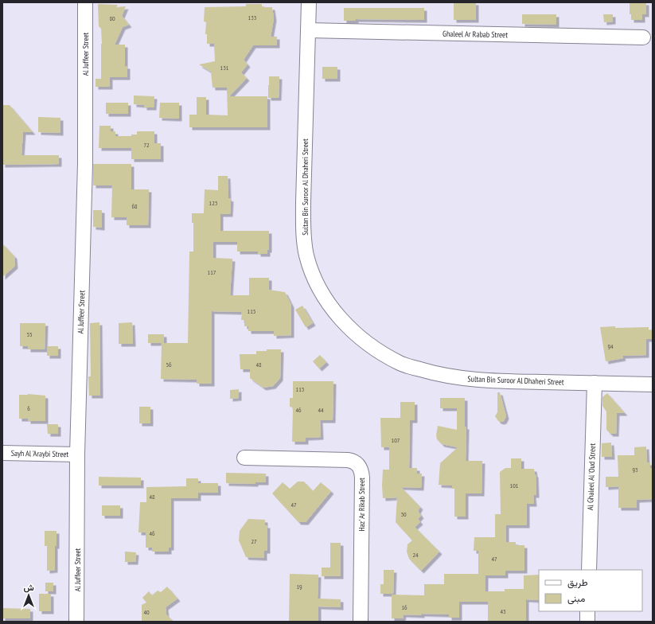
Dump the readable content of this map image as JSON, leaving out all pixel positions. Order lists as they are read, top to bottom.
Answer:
{
  "streets": {
    "street": [
      "Ghaleel Ar Rabab Street",
      "Al Juffeer Street",
      "Sultan Bin Suroor Al Dhaheri Street",
      "Sayh Al 'Araybi Street",
      "Al Ghaleel Al 'Oud Street",
      "Haz' Ar Rikab Street"
    ]
  },
  "crossings": [
    ["Ghaleel Ar Rabab Street", "Sultan Bin Suroor Al Dhaheri Street"],
    ["Al Juffeer Street", "Sayh Al 'Araybi Street"],
    ["Sultan Bin Suroor Al Dhaheri Street", "Al Ghaleel Al 'Oud Street"]
  ],
  "house_numbers": [
    "133",
    "80",
    "131",
    "72",
    "123",
    "68",
    "117",
    "115",
    "55",
    "94",
    "56",
    "48",
    "113",
    "6",
    "46",
    "44",
    "107",
    "93",
    "101",
    "48",
    "47",
    "30",
    "46",
    "27",
    "24",
    "47",
    "19",
    "16",
    "43",
    "40"
  ],
  "legend": ["طريق", "مبنى"],
  "north": "top"
}
